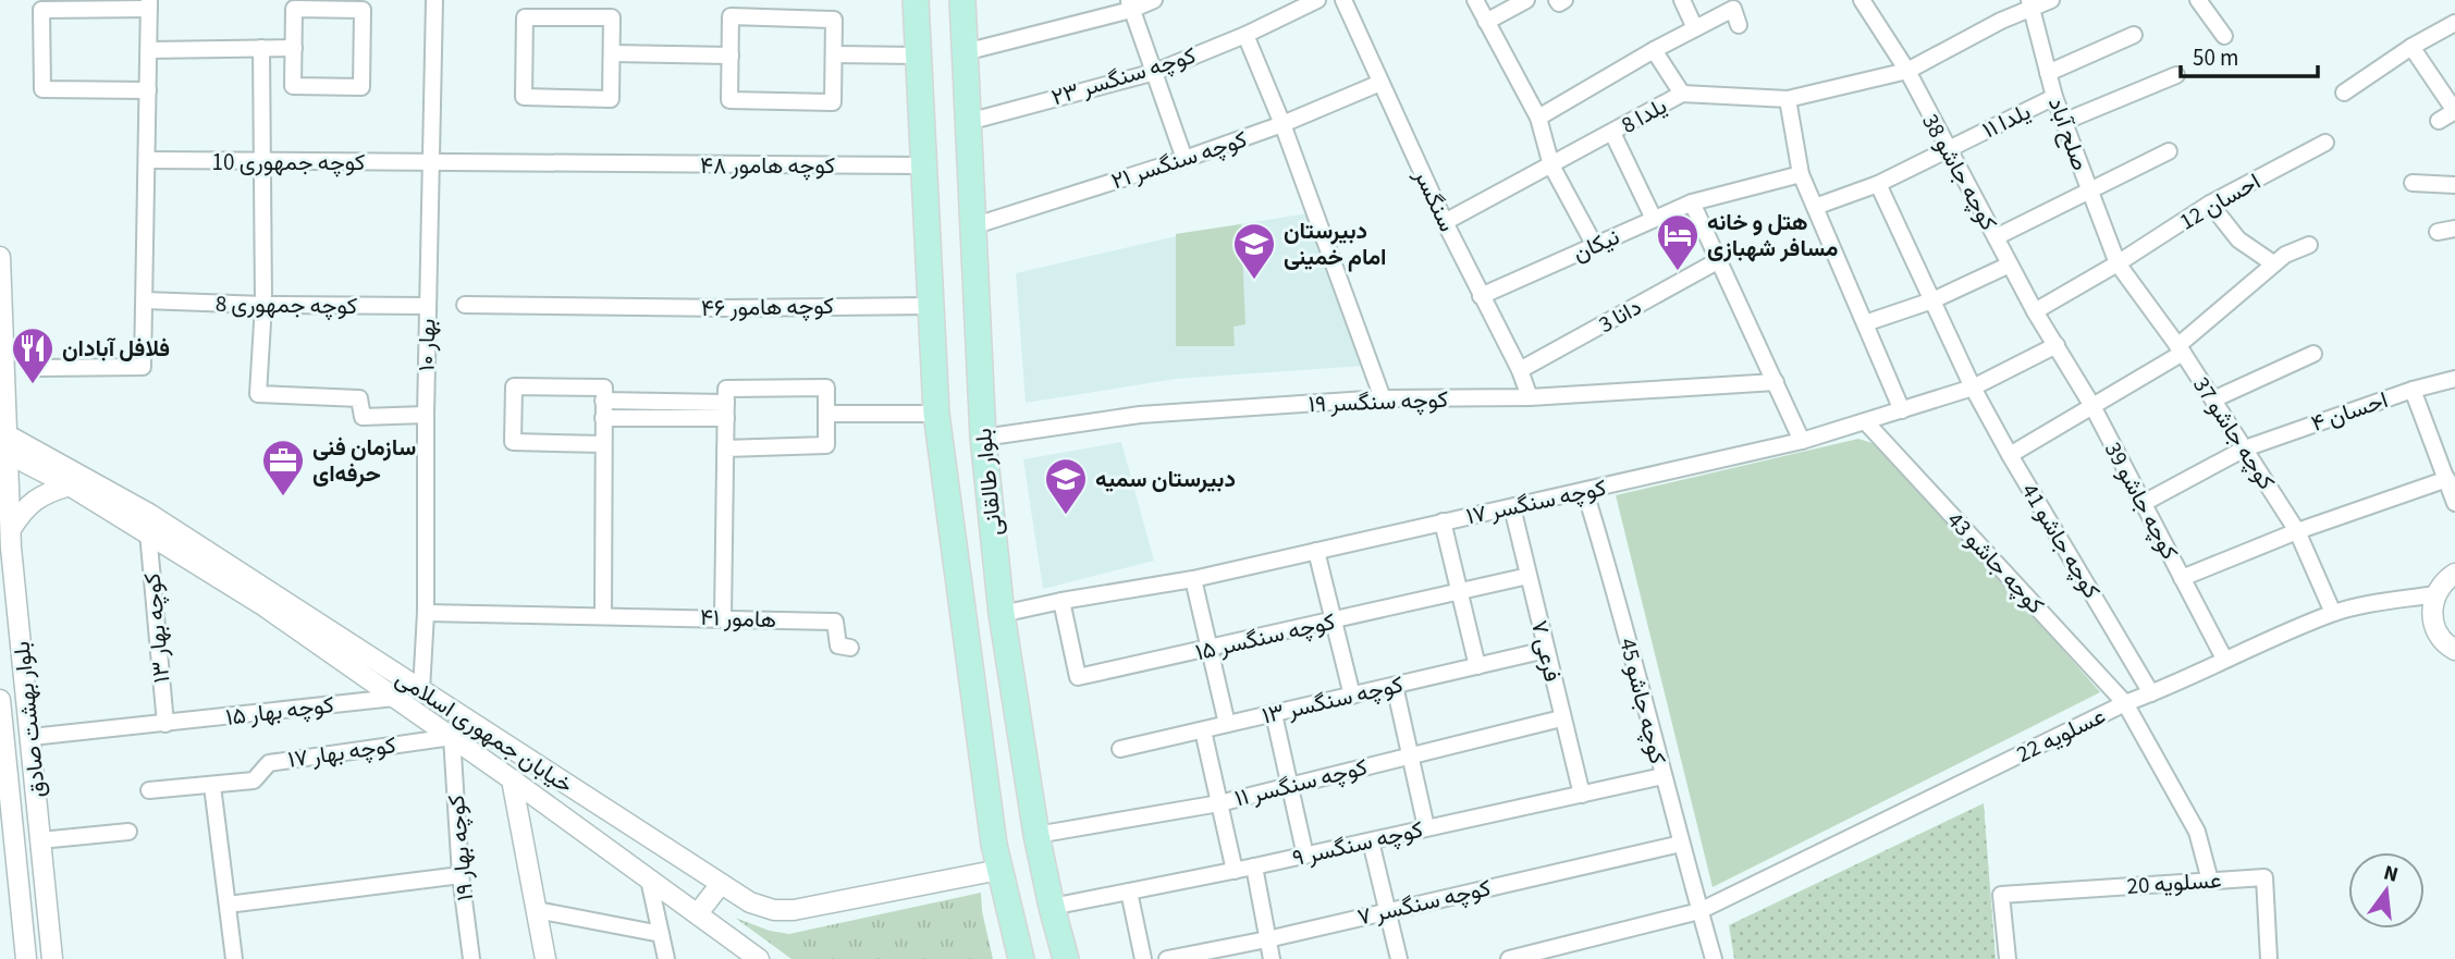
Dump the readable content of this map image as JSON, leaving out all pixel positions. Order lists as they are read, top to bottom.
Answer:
{
  "streets": {
    "main road": ["بلوار طالقانی"],
    "street": [
      "کوچه سنگسر ۲۳",
      "یلدا 8",
      "یلدا ۱۱",
      "صلح آباد",
      "کوچه سنگسر ۲۱",
      "کوچه جمهوری 10",
      "کوچه هامور ۴۸",
      "کوچه جاشو 38",
      "سنگسر",
      "احسان 12",
      "نیکان",
      "کوچه جمهوری 8",
      "کوچه هامور ۴۶",
      "دانا 3",
      "بهار ۱۰",
      "کوچه سنگسر ۱۹",
      "احسان ۴",
      "کوچه جاشو 37",
      "کوچه جاشو 39",
      "کوچه سنگسر ۱۷",
      "کوچه جاشو 41",
      "کوچه جاشو 43",
      "هامور ۴۱",
      "کوچه بهار ۱۳",
      "کوچه سنگسر ۱۵",
      "فرعی ۷",
      "کوچه سنگسر ۱۳",
      "کوچه جاشو 45",
      "کوچه بهار ۱۵",
      "بلوار بهشت صادق",
      "خیابان جمهوری اسلامی",
      "عسلویه 22",
      "کوچه بهار ۱۷",
      "کوچه سنگسر ۱۱",
      "کوچه سنگسر ۹",
      "کوچه بهار ۱۹",
      "عسلویه 20",
      "کوچه سنگسر ۷"
    ]
  },
  "crossings": [
    ["کوچه سنگسر ۲۳", "بلوار طالقانی"],
    ["یلدا 8", "صلح آباد"],
    ["یلدا 8", "کوچه جاشو 38"],
    ["یلدا 8", "سنگسر"],
    ["یلدا ۱۱", "صلح آباد"],
    ["یلدا ۱۱", "کوچه جاشو 38"],
    ["یلدا ۱۱", "کوچه جاشو 41"],
    ["صلح آباد", "احسان 12"],
    ["صلح آباد", "کوچه جاشو 37"],
    ["کوچه سنگسر ۲۱", "سنگسر"],
    ["کوچه سنگسر ۲۱", "بلوار طالقانی"],
    ["کوچه جمهوری 10", "کوچه هامور ۴۸"],
    ["کوچه جمهوری 10", "بهار ۱۰"],
    ["کوچه هامور ۴۸", "بلوار طالقانی"],
    ["کوچه جاشو 38", "احسان 12"],
    ["کوچه جاشو 38", "کوچه جاشو 39"],
    ["کوچه جاشو 38", "کوچه سنگسر ۱۷"],
    ["سنگسر", "نیکان"],
    ["سنگسر", "دانا 3"],
    ["سنگسر", "کوچه سنگسر ۱۹"],
    ["احسان 12", "کوچه جاشو 37"],
    ["کوچه جمهوری 8", "بهار ۱۰"],
    ["کوچه هامور ۴۶", "بلوار طالقانی"],
    ["بهار ۱۰", "هامور ۴۱"],
    ["بهار ۱۰", "خیابان جمهوری اسلامی"],
    ["کوچه سنگسر ۱۹", "بلوار طالقانی"],
    ["احسان ۴", "کوچه جاشو 37"],
    ["احسان ۴", "کوچه جاشو 39"],
    ["کوچه جاشو 37", "عسلویه 22"],
    ["بلوار طالقانی", "کوچه سنگسر ۱۷"],
    ["بلوار طالقانی", "خیابان جمهوری اسلامی"],
    ["بلوار طالقانی", "کوچه سنگسر ۱۱"],
    ["بلوار طالقانی", "کوچه سنگسر ۹"],
    ["کوچه جاشو 39", "کوچه سنگسر ۱۷"],
    ["کوچه جاشو 39", "عسلویه 22"],
    ["کوچه سنگسر ۱۷", "کوچه جاشو 41"],
    ["کوچه سنگسر ۱۷", "کوچه جاشو 43"],
    ["کوچه سنگسر ۱۷", "کوچه سنگسر ۱۵"],
    ["کوچه سنگسر ۱۷", "فرعی ۷"],
    ["کوچه سنگسر ۱۷", "کوچه جاشو 45"],
    ["کوچه جاشو 41", "عسلویه 22"],
    ["کوچه جاشو 43", "عسلویه 22"],
    ["کوچه جاشو 43", "عسلویه 20"],
    ["کوچه بهار ۱۳", "کوچه بهار ۱۵"],
    ["کوچه بهار ۱۳", "خیابان جمهوری اسلامی"],
    ["کوچه سنگسر ۱۵", "فرعی ۷"],
    ["فرعی ۷", "کوچه سنگسر ۱۳"],
    ["فرعی ۷", "کوچه سنگسر ۱۱"],
    ["فرعی ۷", "کوچه سنگسر ۹"],
    ["کوچه جاشو 45", "عسلویه 22"],
    ["کوچه جاشو 45", "کوچه سنگسر ۹"],
    ["کوچه جاشو 45", "کوچه سنگسر ۷"],
    ["کوچه بهار ۱۵", "بلوار بهشت صادق"],
    ["کوچه بهار ۱۵", "خیابان جمهوری اسلامی"],
    ["بلوار بهشت صادق", "خیابان جمهوری اسلامی"],
    ["خیابان جمهوری اسلامی", "کوچه بهار ۱۷"],
    ["خیابان جمهوری اسلامی", "کوچه بهار ۱۹"],
    ["کوچه بهار ۱۷", "کوچه بهار ۱۹"]
  ],
  "places": {
    "hotel": ["هتل و خانه مسافر شهبازی"],
    "school or university": ["دبیرستان امام خمینی", "دبیرستان سمیه"],
    "restaurant": ["فلافل آبادان"],
    "office": ["سازمان فنی حرفه‌ای"]
  },
  "scale_bar": "50 m",
  "north": "top"
}
